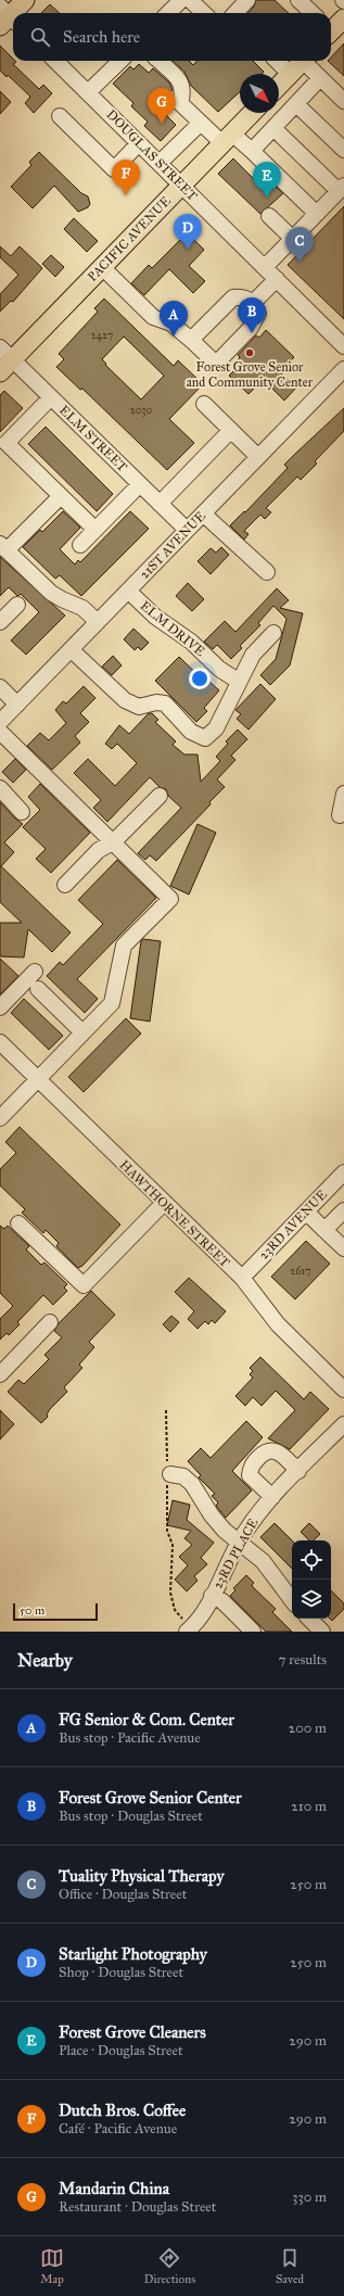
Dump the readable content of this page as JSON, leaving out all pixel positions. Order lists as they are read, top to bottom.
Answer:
{
  "streets": {
    "main road": ["PACIFIC AVENUE"],
    "street": [
      "DOUGLAS STREET",
      "ELM STREET",
      "21ST AVENUE",
      "ELM DRIVE",
      "HAWTHORNE STREET",
      "23RD AVENUE",
      "23RD PLACE"
    ]
  },
  "crossings": [
    ["DOUGLAS STREET", "PACIFIC AVENUE"],
    ["PACIFIC AVENUE", "ELM STREET"],
    ["ELM STREET", "21ST AVENUE"],
    ["21ST AVENUE", "ELM DRIVE"],
    ["HAWTHORNE STREET", "23RD AVENUE"]
  ],
  "places": ["Forest Grove Senior and Community Center"],
  "house_numbers": ["2427", "2030", "2617"],
  "scale_bar": "50 m",
  "north": "bottom right",
  "page": {
    "search": "Search here",
    "pins": [
      "G",
      "F",
      "E",
      "D",
      "C",
      "B",
      "A"
    ],
    "scale": "50 m",
    "heading": ["Nearby", "7 results"],
    "list": [
      {
        "mark": "A",
        "name": "FG Senior & Com. Center",
        "note": "Bus stop · Pacific Avenue",
        "value": "200 m"
      },
      {
        "mark": "B",
        "name": "Forest Grove Senior Center",
        "note": "Bus stop · Douglas Street",
        "value": "210 m"
      },
      {
        "mark": "C",
        "name": "Tuality Physical Therapy",
        "note": "Office · Douglas Street",
        "value": "250 m"
      },
      {
        "mark": "D",
        "name": "Starlight Photography",
        "note": "Shop · Douglas Street",
        "value": "250 m"
      },
      {
        "mark": "E",
        "name": "Forest Grove Cleaners",
        "note": "Place · Douglas Street",
        "value": "290 m"
      },
      {
        "mark": "F",
        "name": "Dutch Bros. Coffee",
        "note": "Café · Pacific Avenue",
        "value": "290 m"
      },
      {
        "mark": "G",
        "name": "Mandarin China",
        "note": "Restaurant · Douglas Street",
        "value": "330 m"
      }
    ],
    "nav": ["Map", "Directions", "Saved"]
  }
}
